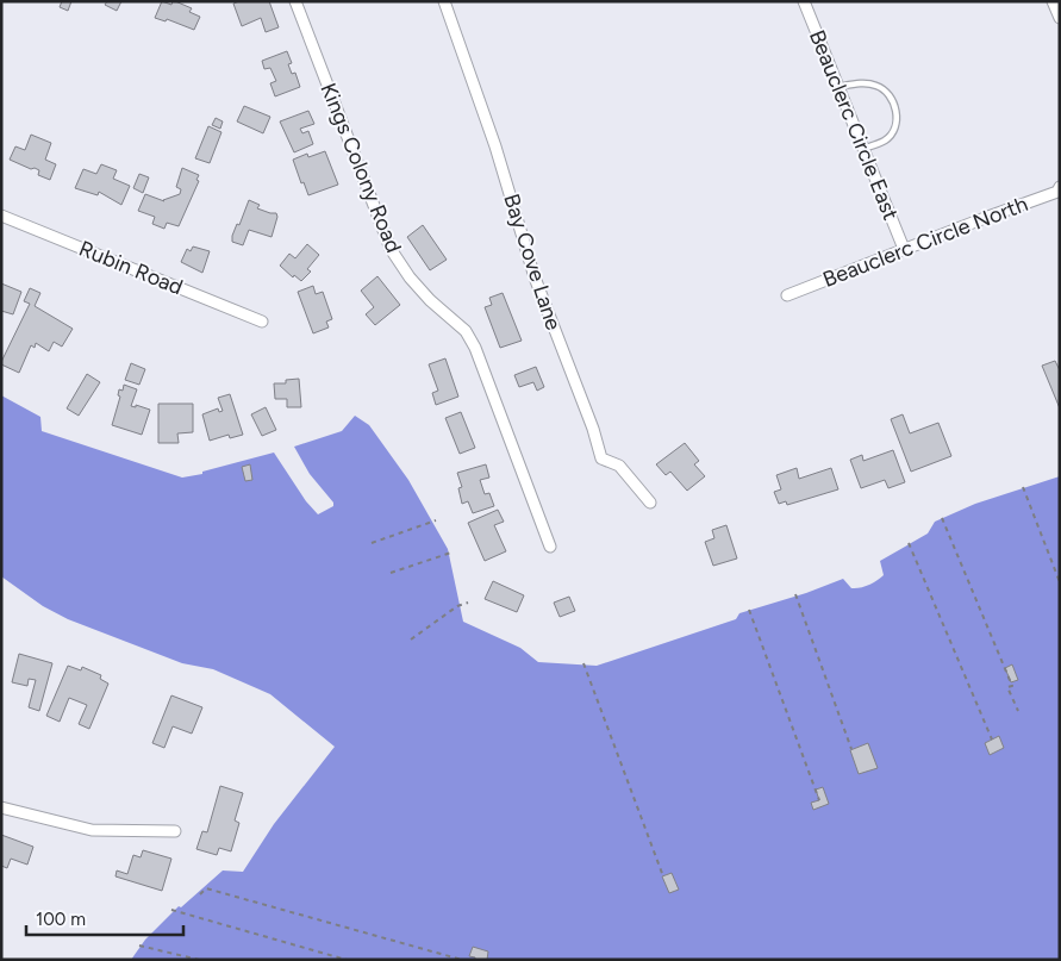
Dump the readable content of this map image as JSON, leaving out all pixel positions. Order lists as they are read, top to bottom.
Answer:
{
  "streets": {
    "street": [
      "Beauclerc Circle East",
      "Kings Colony Road",
      "Beauclerc Circle North",
      "Bay Cove Lane",
      "Rubin Road"
    ]
  },
  "crossings": [
    ["Beauclerc Circle East", "Beauclerc Circle North"]
  ],
  "scale_bar": "100 m"
}
